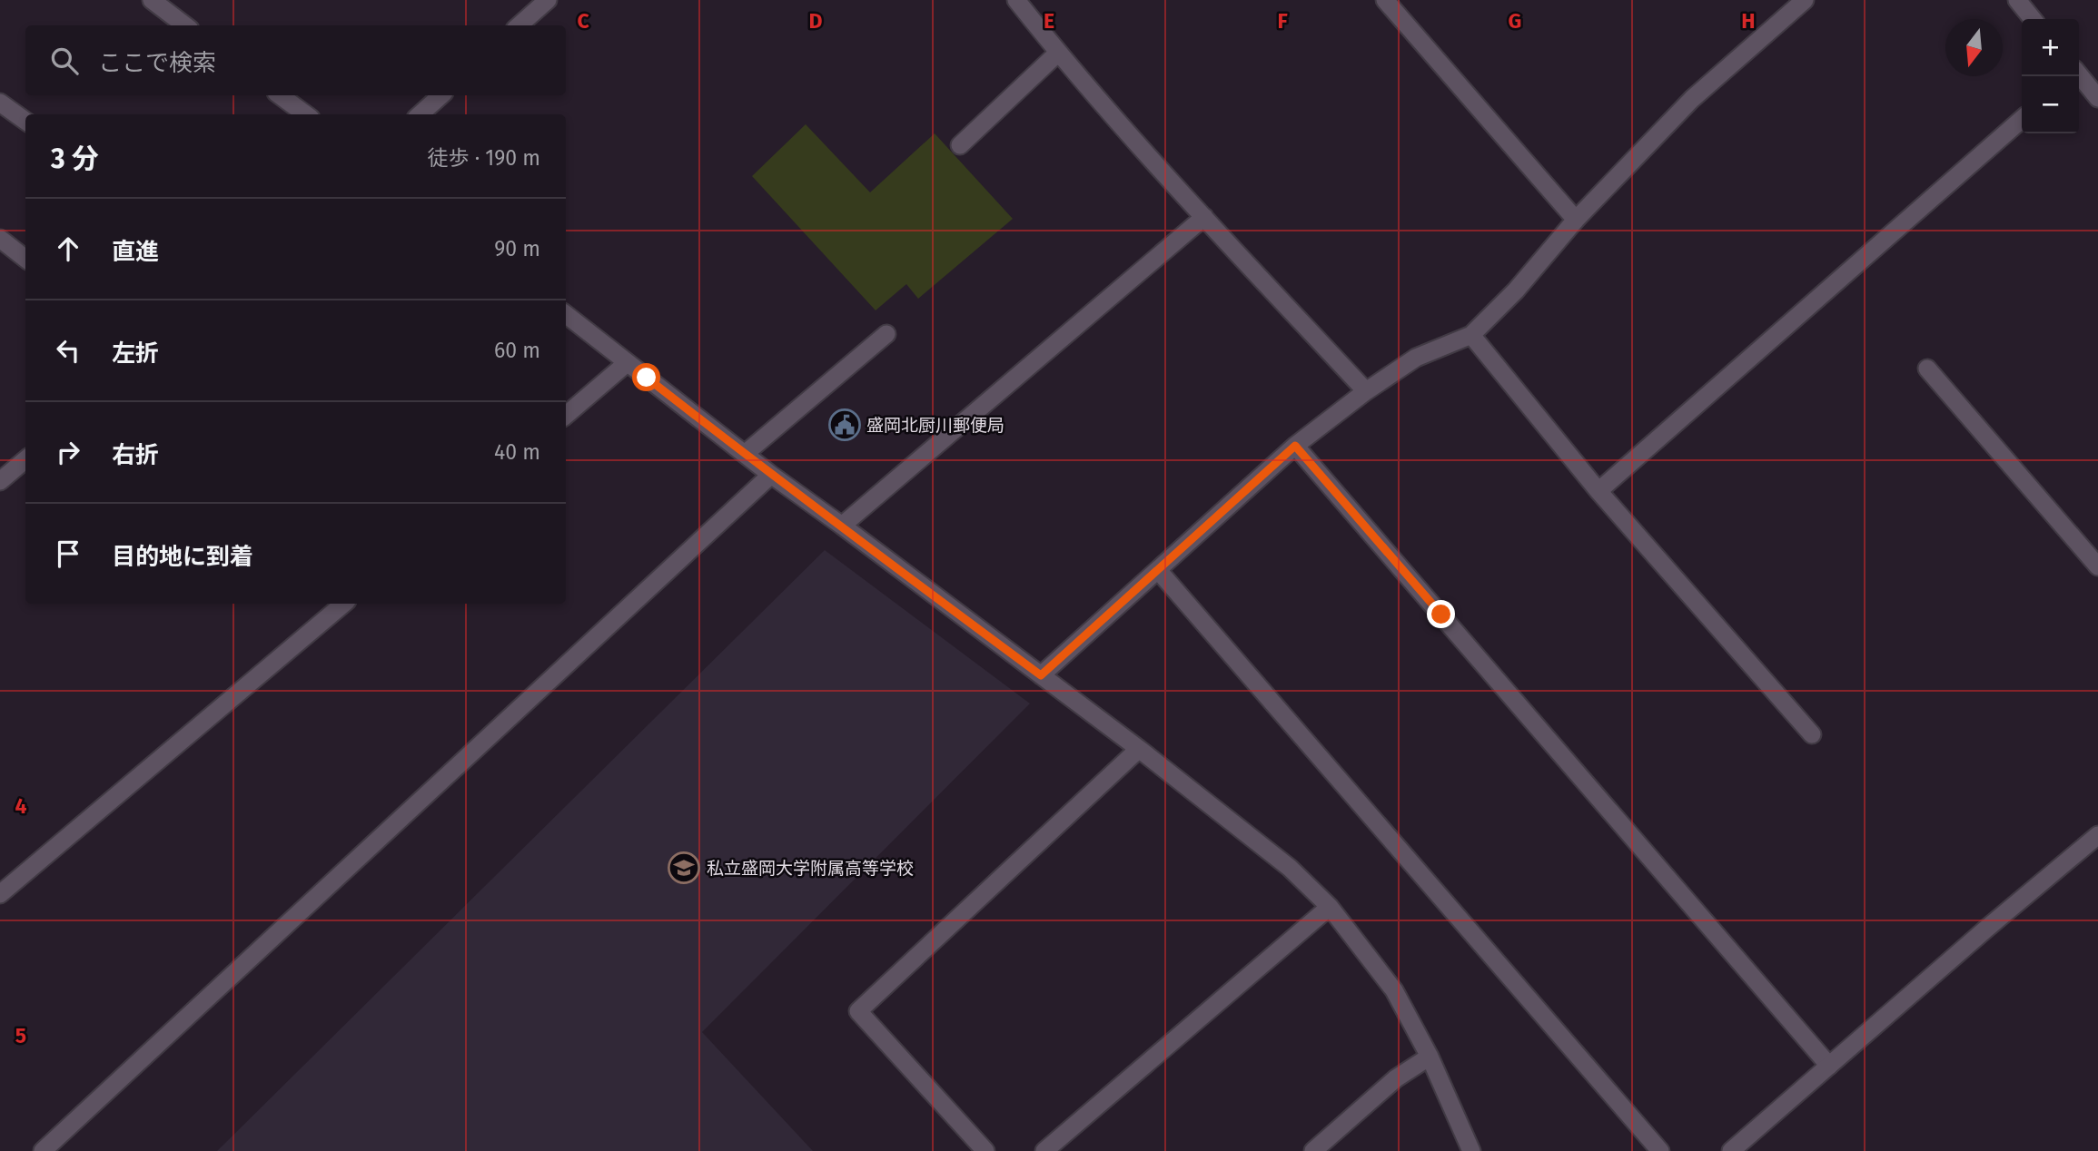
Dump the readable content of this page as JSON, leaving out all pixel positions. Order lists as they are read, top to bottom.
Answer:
{
  "places": {
    "public building": ["盛岡北厨川郵便局"],
    "school or university": ["私立盛岡大学附属高等学校"]
  },
  "north": "bottom",
  "page": {
    "map_buttons": ["+", "−"],
    "search": "ここで検索",
    "heading": ["3 分", "徒歩 · 190 m"],
    "list": [
      ["直進", "90 m"],
      ["左折", "60 m"],
      ["右折", "40 m"],
      "目的地に到着"
    ]
  },
  "grid": {
    "columns": [
      "C",
      "D",
      "E",
      "F",
      "G",
      "H"
    ],
    "rows": ["4", "5"]
  }
}
